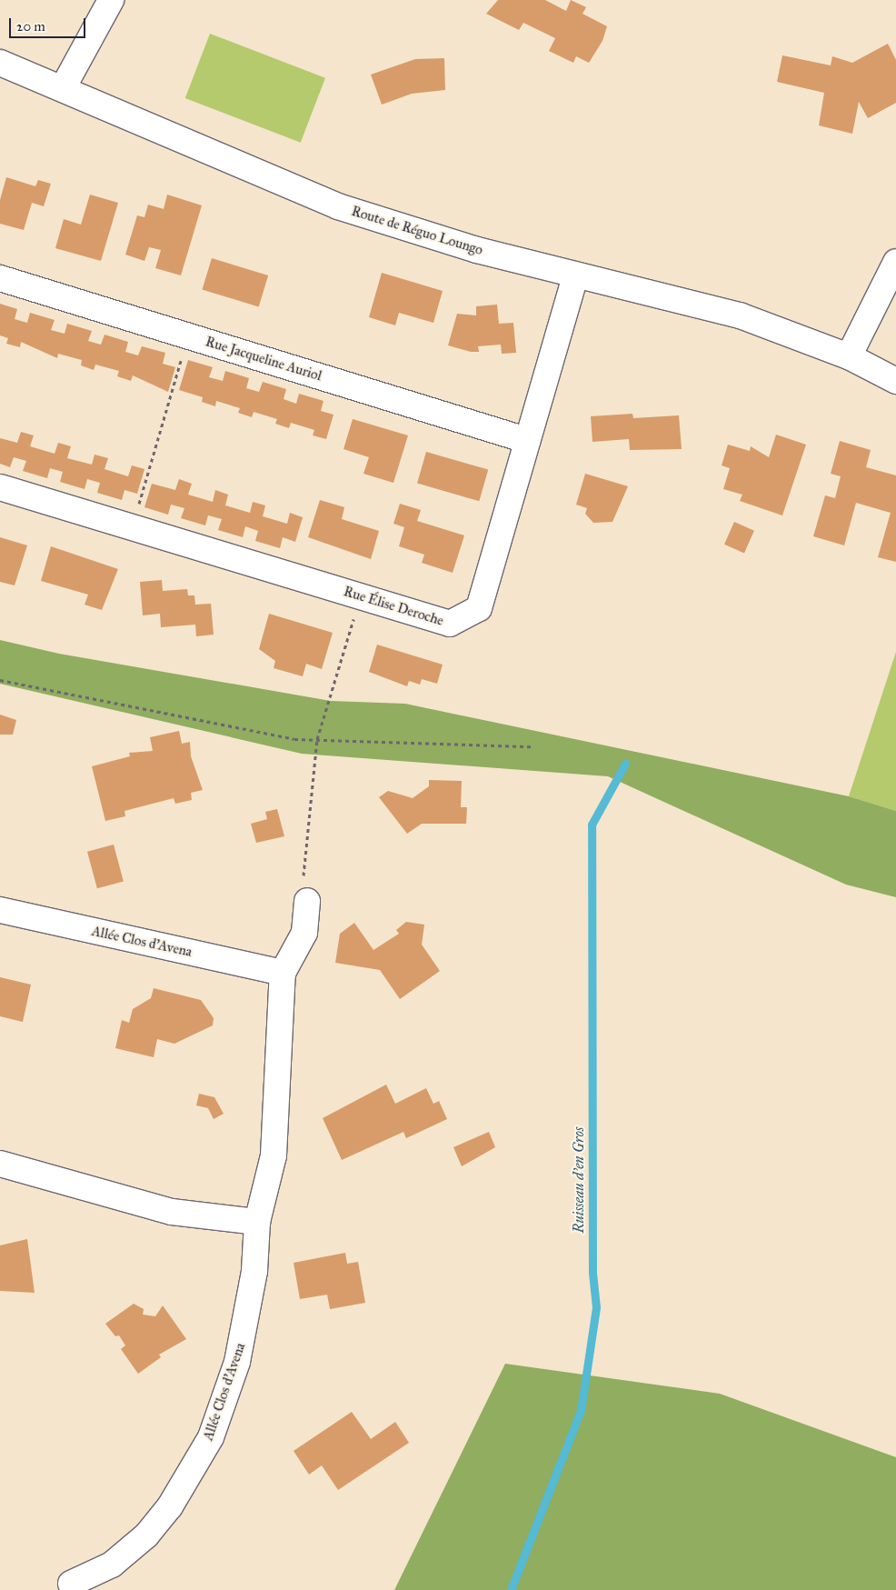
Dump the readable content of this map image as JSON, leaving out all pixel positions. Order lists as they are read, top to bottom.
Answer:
{
  "streets": {
    "street": [
      "Route de Réguo Loungo",
      "Rue Jacqueline Auriol",
      "Rue Élise Deroche",
      "Allée Clos d'Avena"
    ]
  },
  "crossings": [
    ["Route de Réguo Loungo", "Rue Élise Deroche"],
    ["Rue Jacqueline Auriol", "Rue Élise Deroche"]
  ],
  "water": ["Ruisseau d'en Gros"],
  "scale_bar": "20 m"
}
